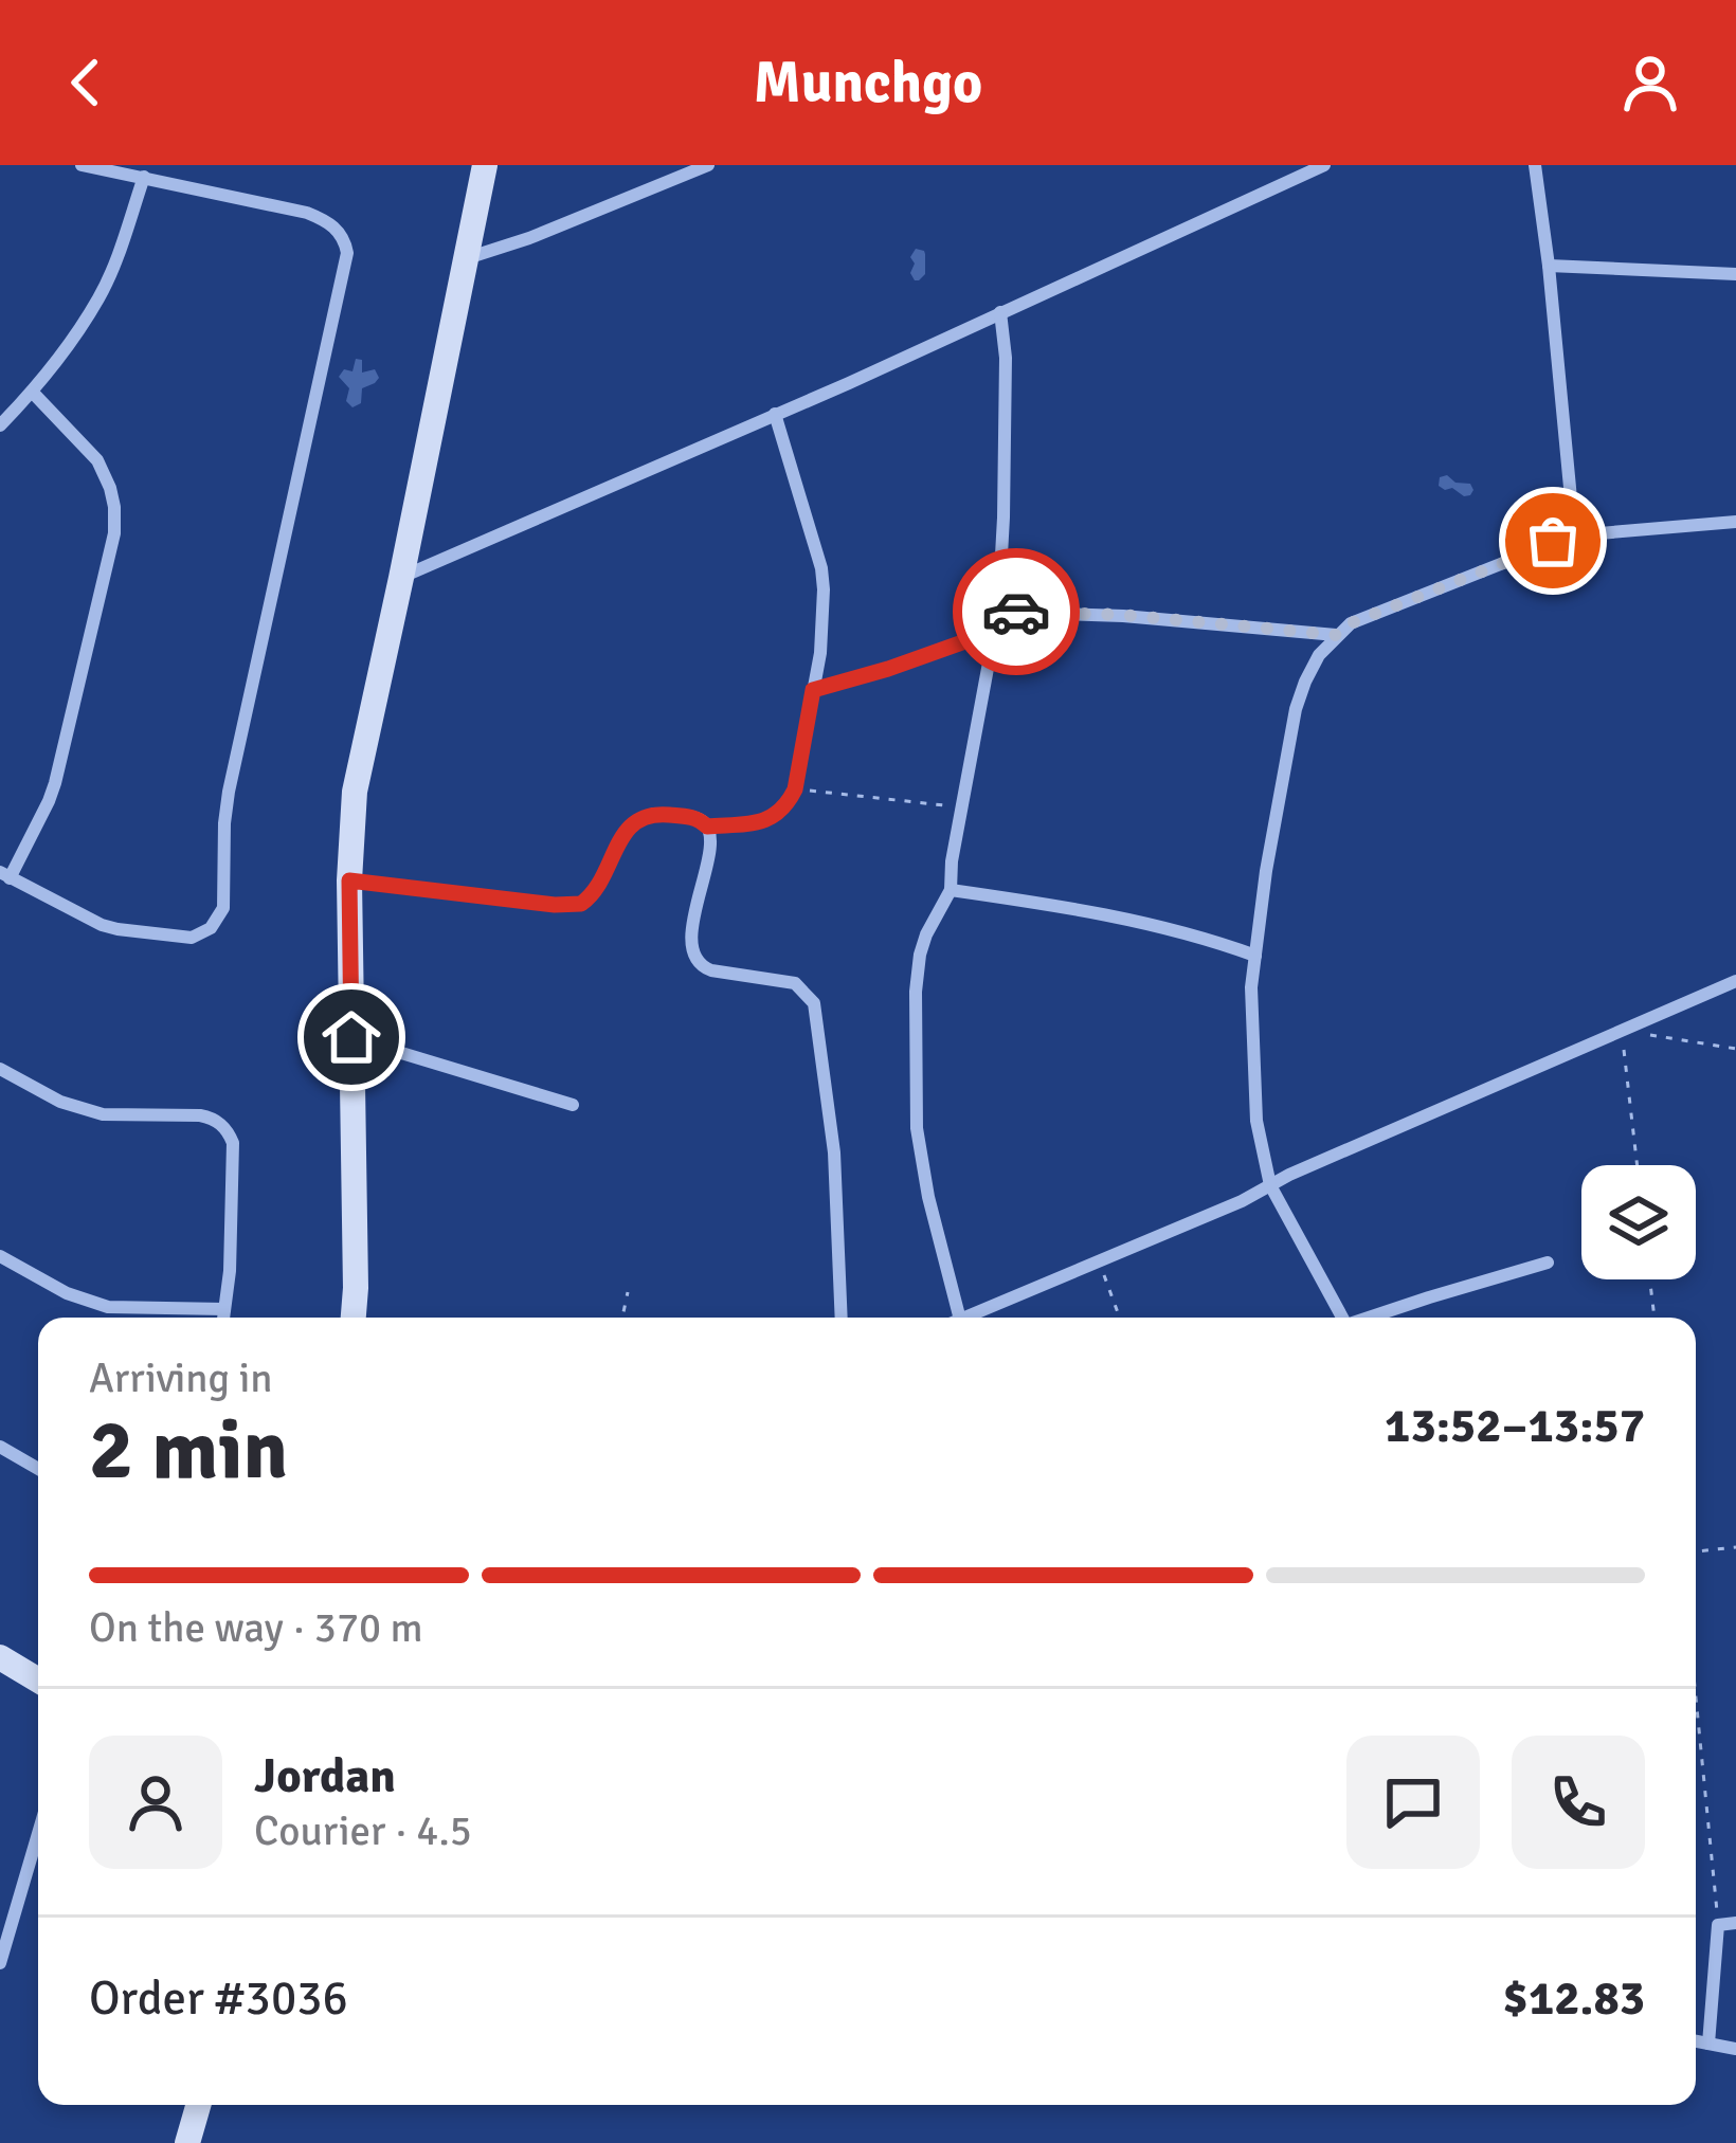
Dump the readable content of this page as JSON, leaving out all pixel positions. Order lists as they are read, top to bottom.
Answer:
{
  "page": {
    "header": "Munchgo",
    "heading": ["2 min", "Arriving in", "13:52–13:57"],
    "panel": [
      "Jordan",
      "Courier · 4.5",
      "Order #3036",
      "$12.83"
    ],
    "bar": "On the way · 370 m"
  }
}
